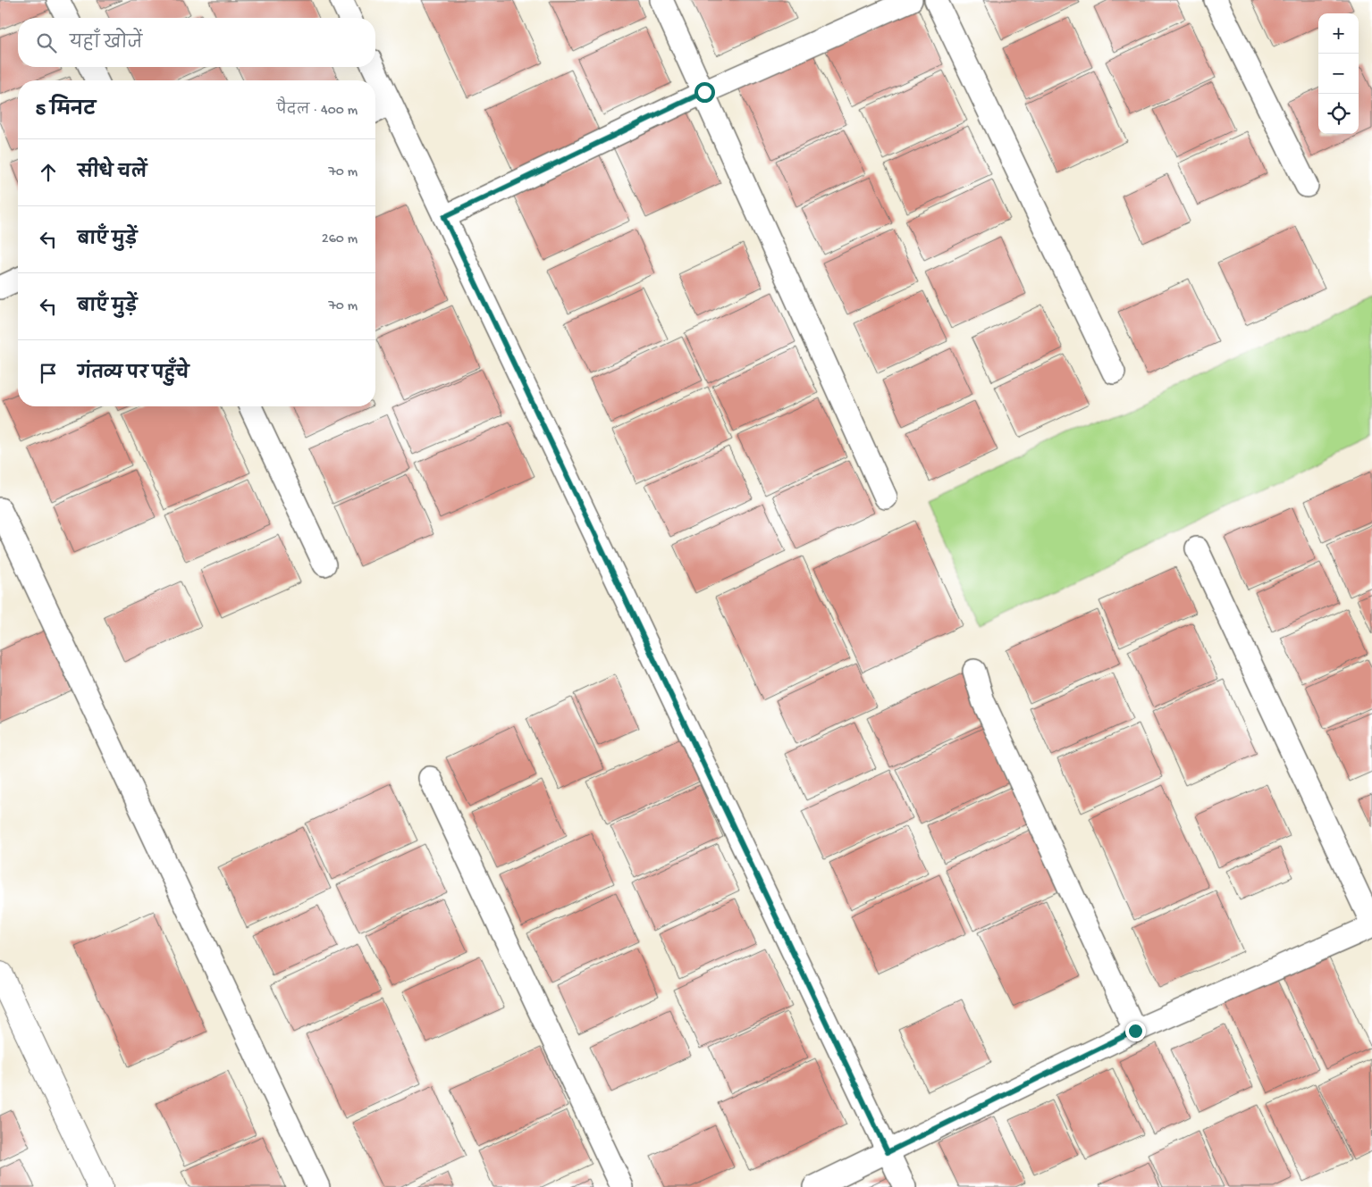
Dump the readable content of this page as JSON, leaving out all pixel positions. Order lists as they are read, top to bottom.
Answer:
{
  "page": {
    "map_buttons": ["+", "−"],
    "search": "यहाँ खोजें",
    "heading": ["5 मिनट", "पैदल · 400 m"],
    "list": [
      ["सीधे चलें", "70 m"],
      ["बाएँ मुड़ें", "260 m"],
      ["बाएँ मुड़ें", "70 m"],
      "गंतव्य पर पहुँचे"
    ]
  }
}
